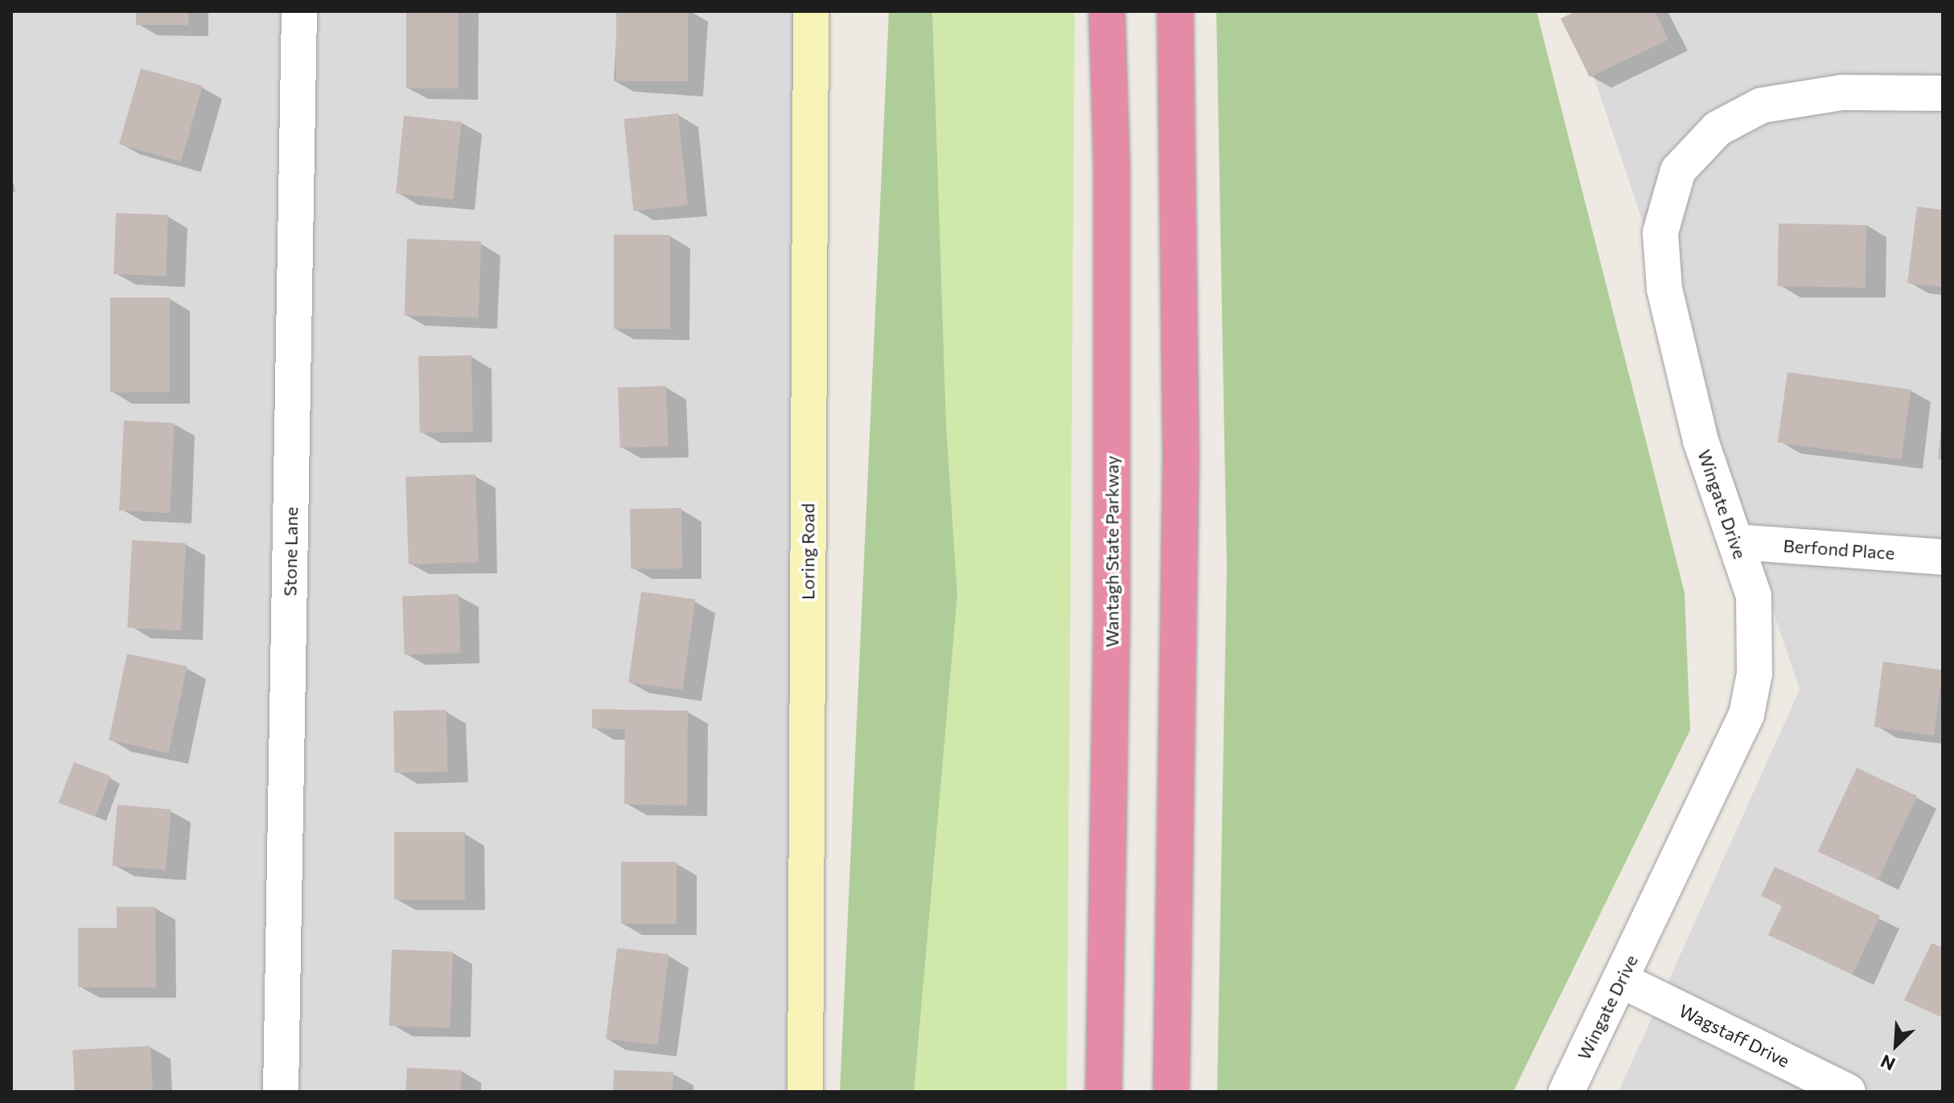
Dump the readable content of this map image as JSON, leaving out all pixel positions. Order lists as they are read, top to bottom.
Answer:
{
  "streets": {
    "highway": ["Wantagh State Parkway"],
    "street": [
      "Wingate Drive",
      "Berfond Place",
      "Stone Lane",
      "Loring Road",
      "Wagstaff Drive"
    ]
  },
  "crossings": [
    ["Wingate Drive", "Berfond Place"],
    ["Wingate Drive", "Wagstaff Drive"]
  ],
  "north": "bottom left"
}
